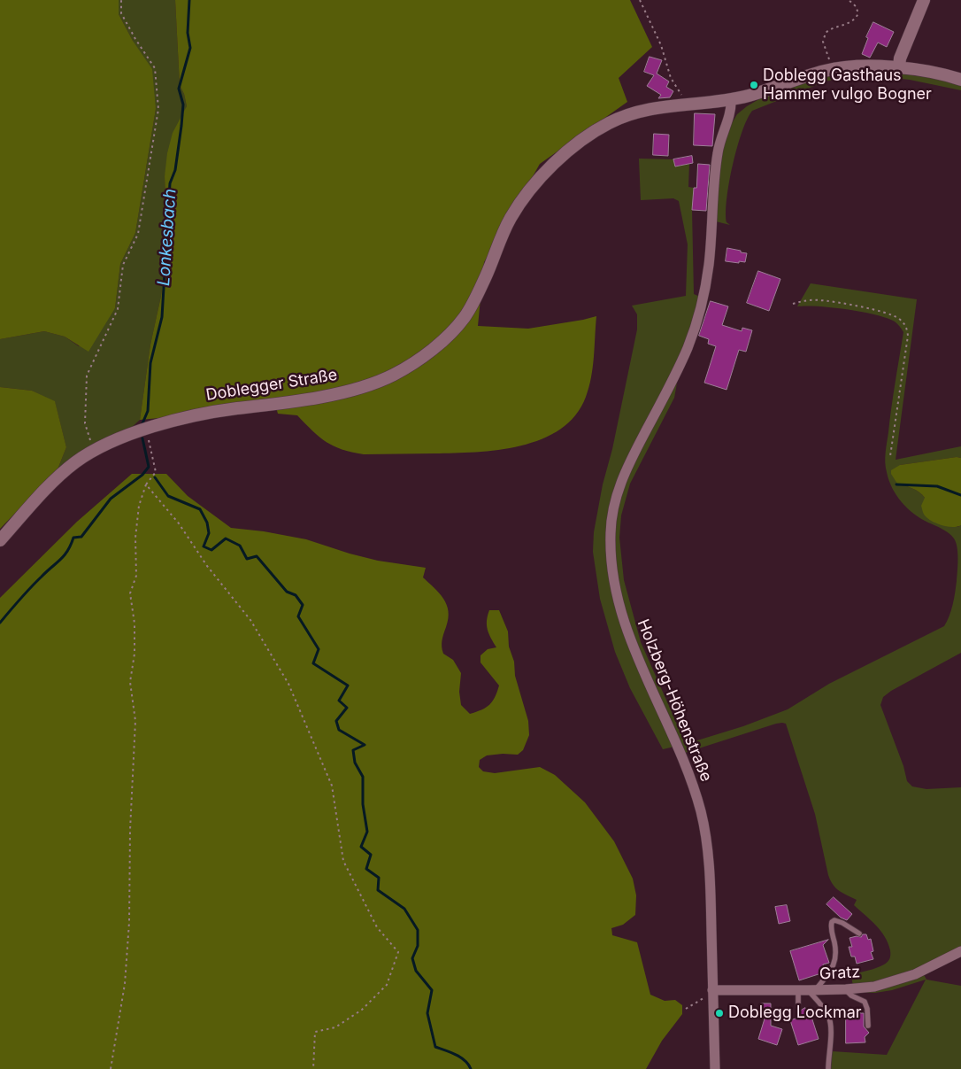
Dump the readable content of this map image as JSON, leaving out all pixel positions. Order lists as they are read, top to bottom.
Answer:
{
  "streets": {
    "street": ["Doblegger Straße", "Holzberg-Höhenstraße", "Gratz"]
  },
  "crossings": [
    ["Doblegger Straße", "Holzberg-Höhenstraße"],
    ["Holzberg-Höhenstraße", "Gratz"]
  ],
  "water": ["Lonkesbach"],
  "places": ["Doblegg Gasthaus Hammer vulgo Bogner", "Doblegg Lockmar"]
}
